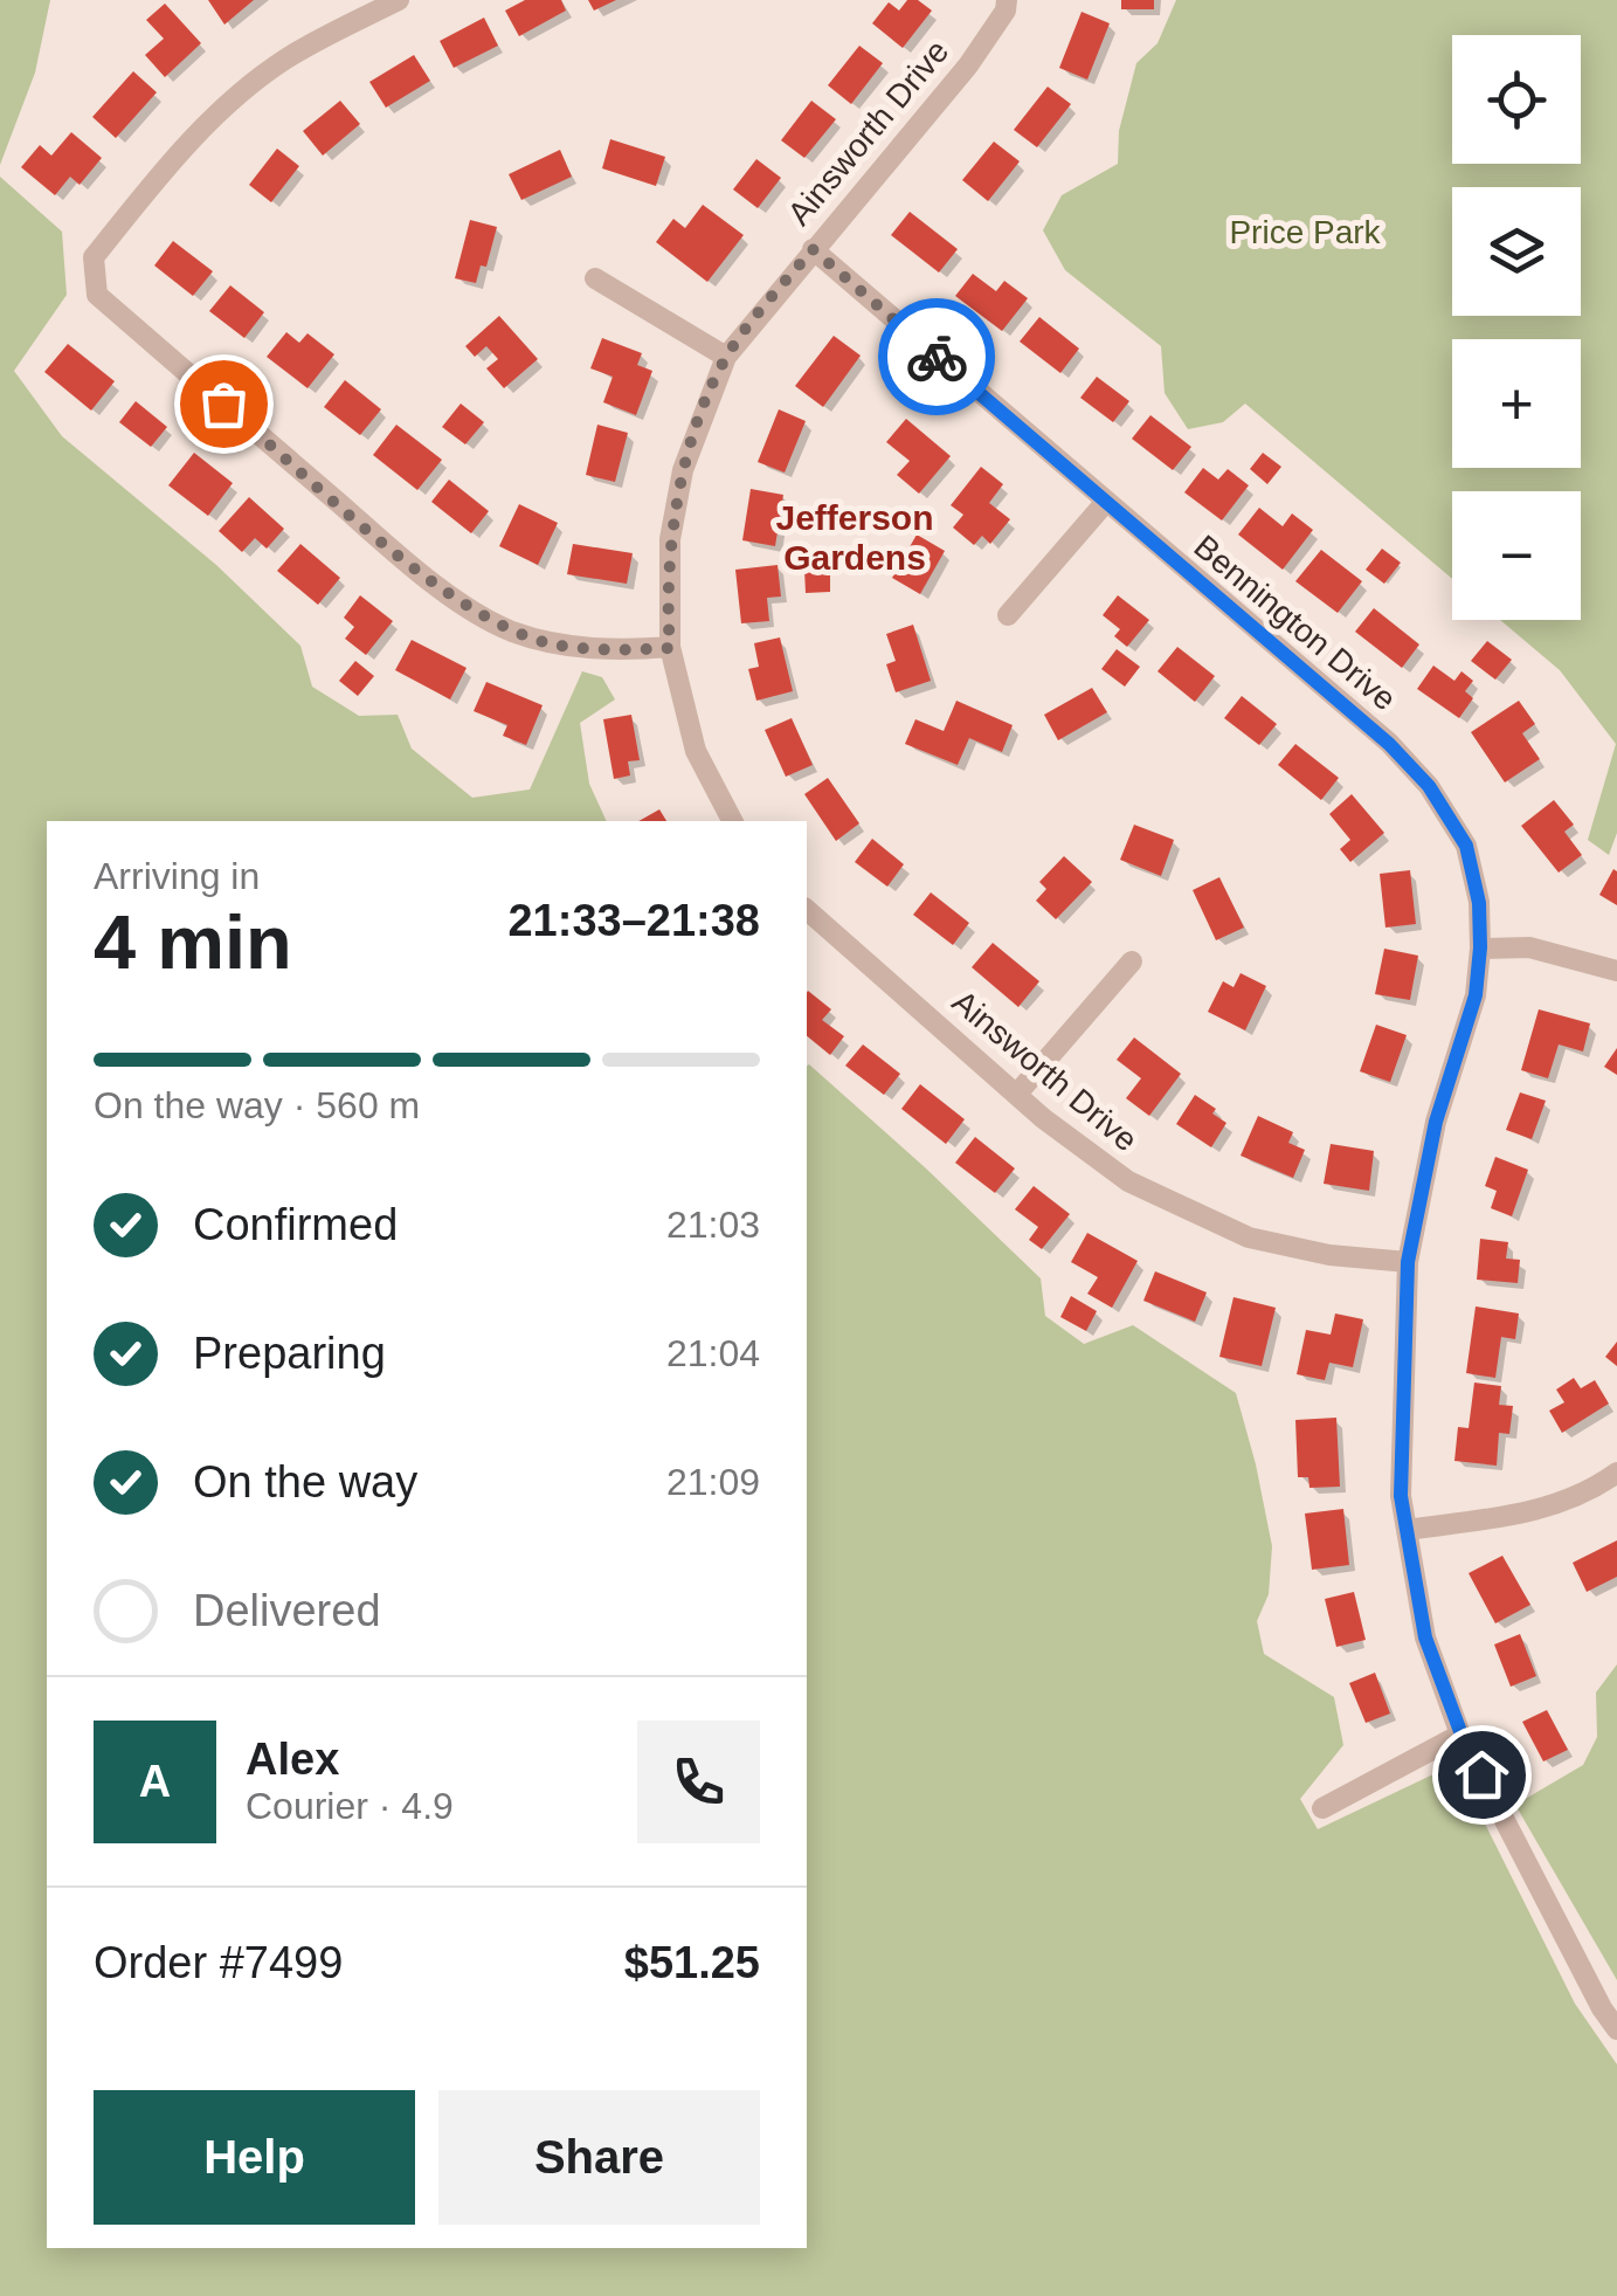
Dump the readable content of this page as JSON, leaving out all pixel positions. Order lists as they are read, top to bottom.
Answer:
{
  "streets": {
    "street": ["Ainsworth Drive", "Bennington Drive"]
  },
  "crossings": [
    ["Ainsworth Drive", "Bennington Drive"]
  ],
  "districts": ["Jefferson Gardens"],
  "parks": ["Price Park"],
  "page": {
    "map_buttons": ["+", "−"],
    "heading": ["4 min", "Arriving in", "21:33–21:38"],
    "panel": [
      "Alex",
      "Courier · 4.9",
      "Order #7499",
      "$51.25"
    ],
    "bar": "On the way · 560 m",
    "list": [
      ["Confirmed", "21:03"],
      ["Preparing", "21:04"],
      ["On the way", "21:09"],
      "Delivered"
    ],
    "round": "A",
    "buttons": ["Help", "Share"]
  }
}
